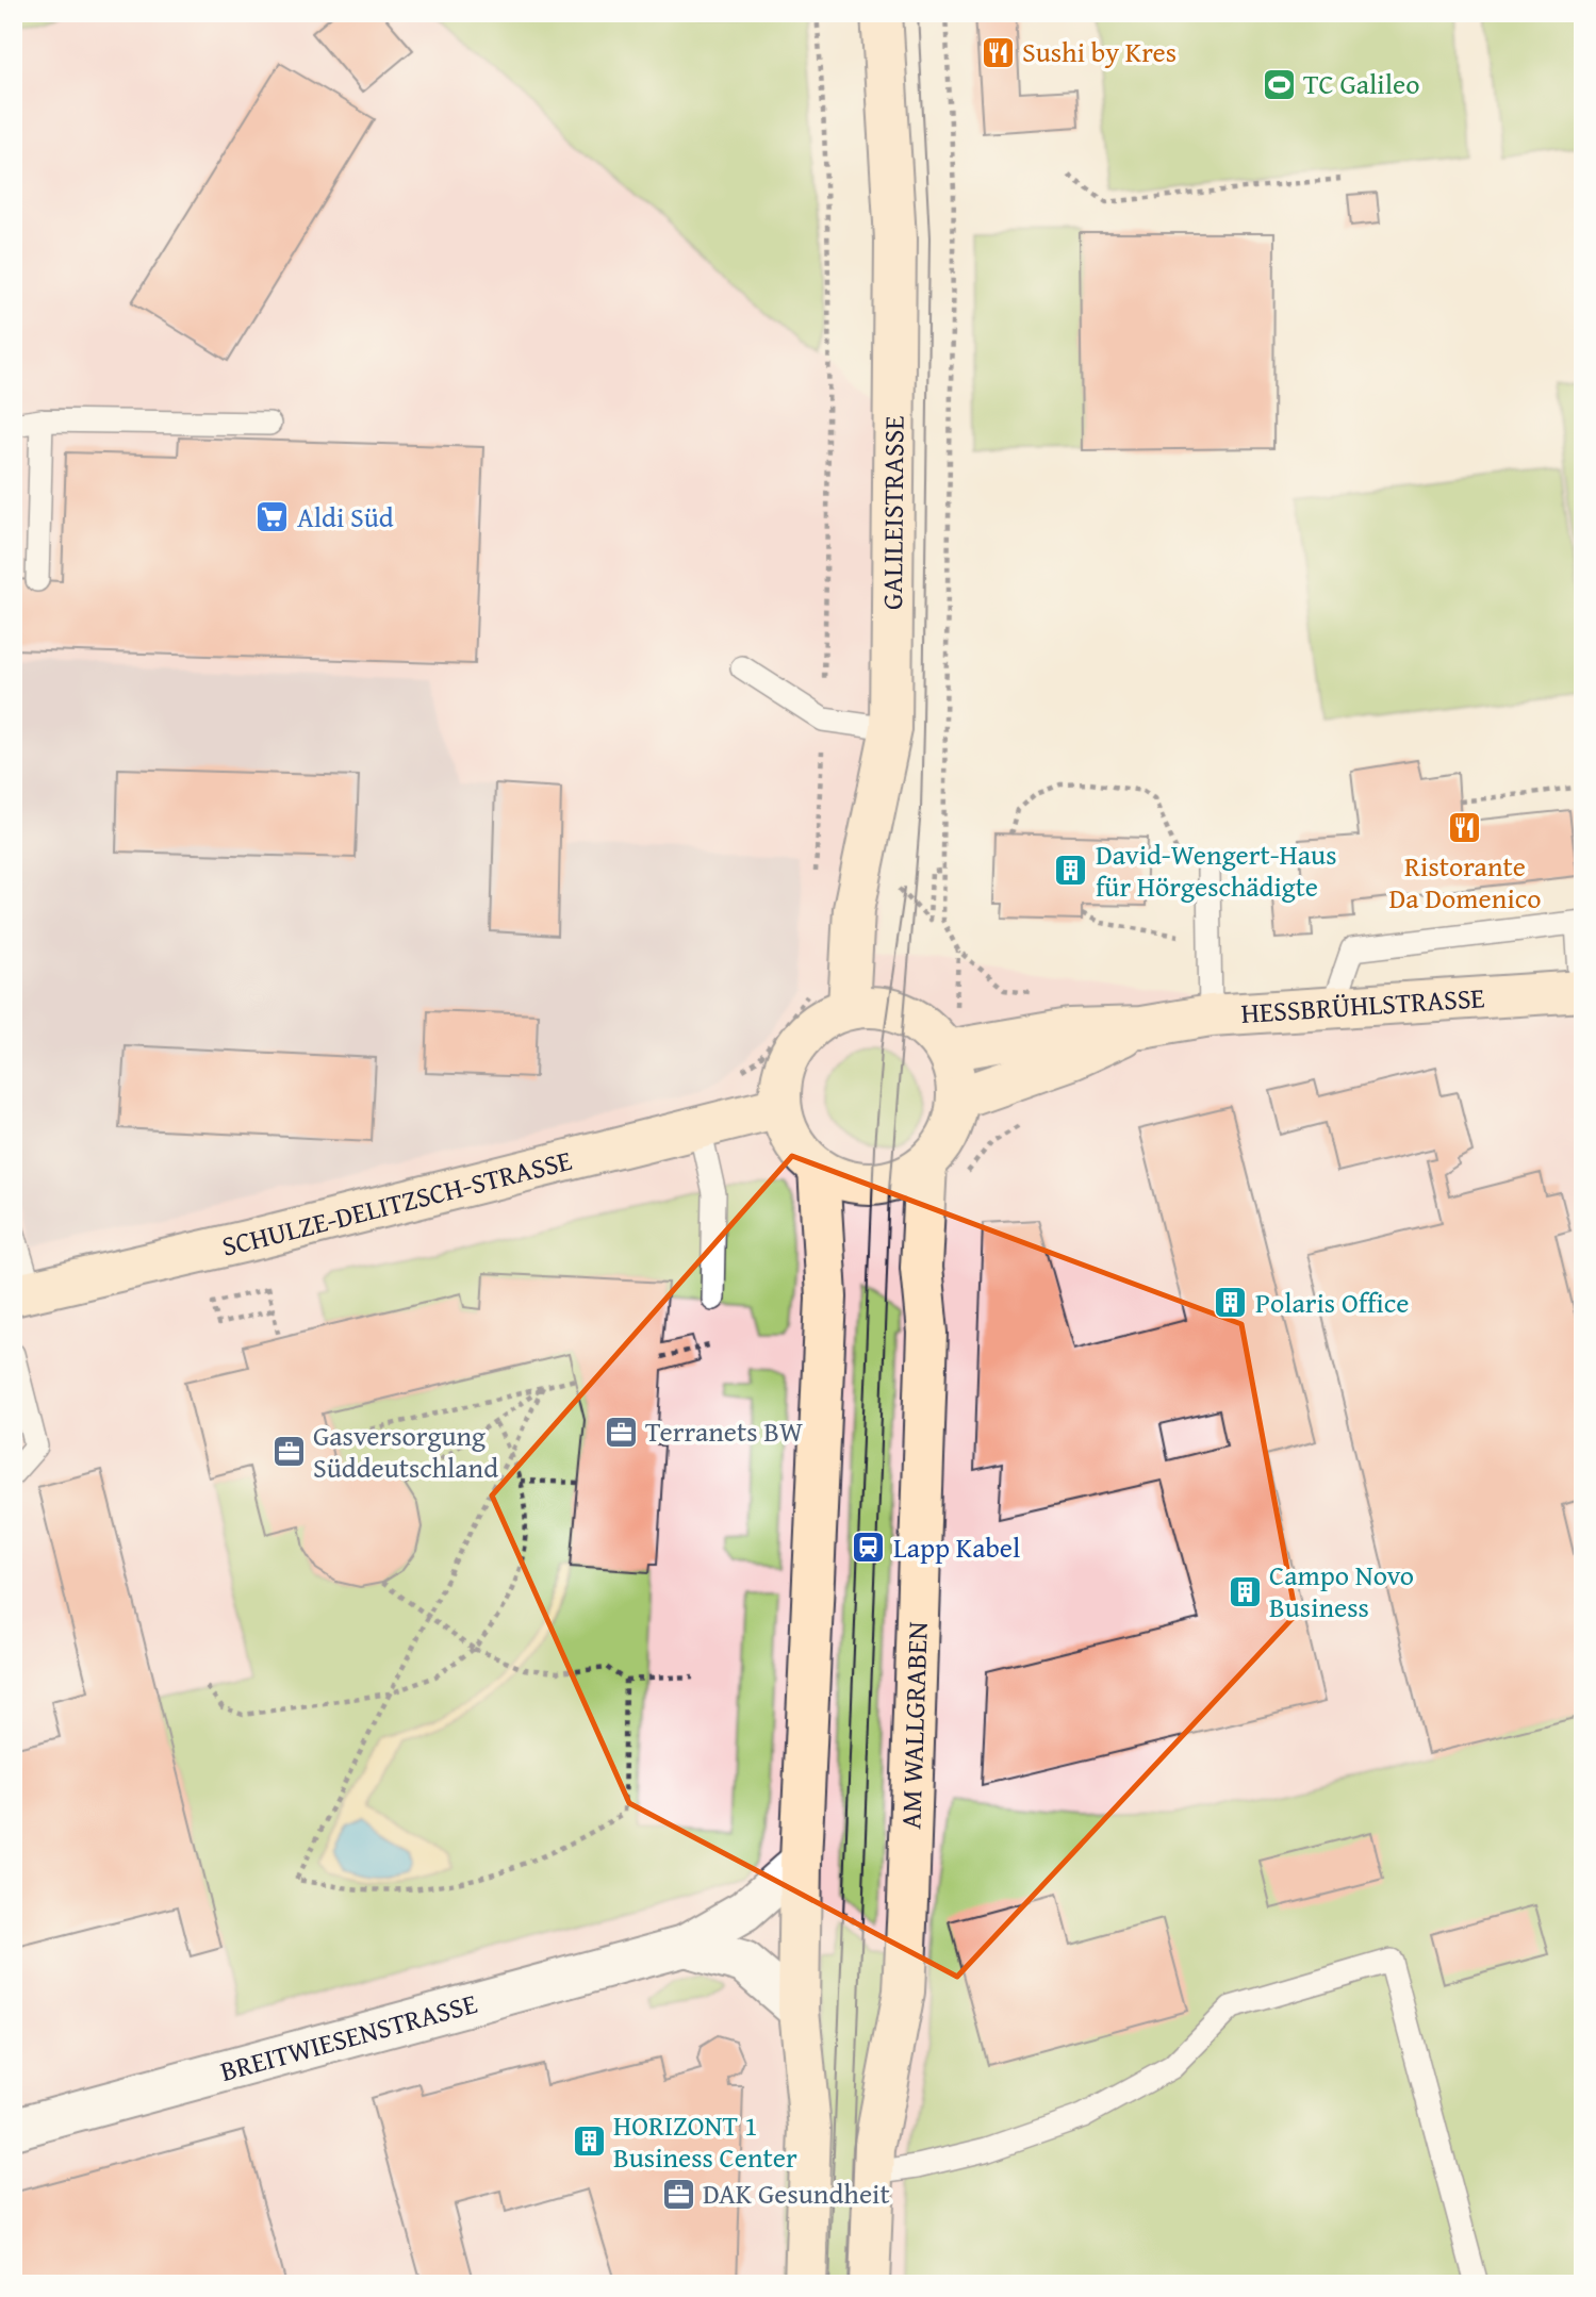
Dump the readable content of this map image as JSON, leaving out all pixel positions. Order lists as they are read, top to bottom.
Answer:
{
  "streets": {
    "street": [
      "GALILEISTRASSE",
      "HESSBRÜHLSTRASSE",
      "SCHULZE-DELITZSCH-STRASSE",
      "AM WALLGRABEN",
      "BREITWIESENSTRASSE"
    ]
  },
  "crossings": [
    ["GALILEISTRASSE", "HESSBRÜHLSTRASSE"],
    ["GALILEISTRASSE", "SCHULZE-DELITZSCH-STRASSE"],
    ["GALILEISTRASSE", "AM WALLGRABEN"],
    ["HESSBRÜHLSTRASSE", "SCHULZE-DELITZSCH-STRASSE"],
    ["HESSBRÜHLSTRASSE", "AM WALLGRABEN"],
    ["SCHULZE-DELITZSCH-STRASSE", "AM WALLGRABEN"]
  ],
  "places": {
    "restaurant": ["Sushi by Kres", "Ristorante Da Domenico"],
    "sports": ["TC Galileo"],
    "supermarket": ["Aldi Süd"],
    "building": [
      "David-Wengert-Haus für Hörgeschädigte",
      "Polaris Office",
      "Campo Novo Business",
      "HORIZONT 1 Business Center"
    ],
    "office": ["Terranets BW", "Gasversorgung Süddeutschland", "DAK Gesundheit"],
    "station": ["Lapp Kabel"]
  }
}
